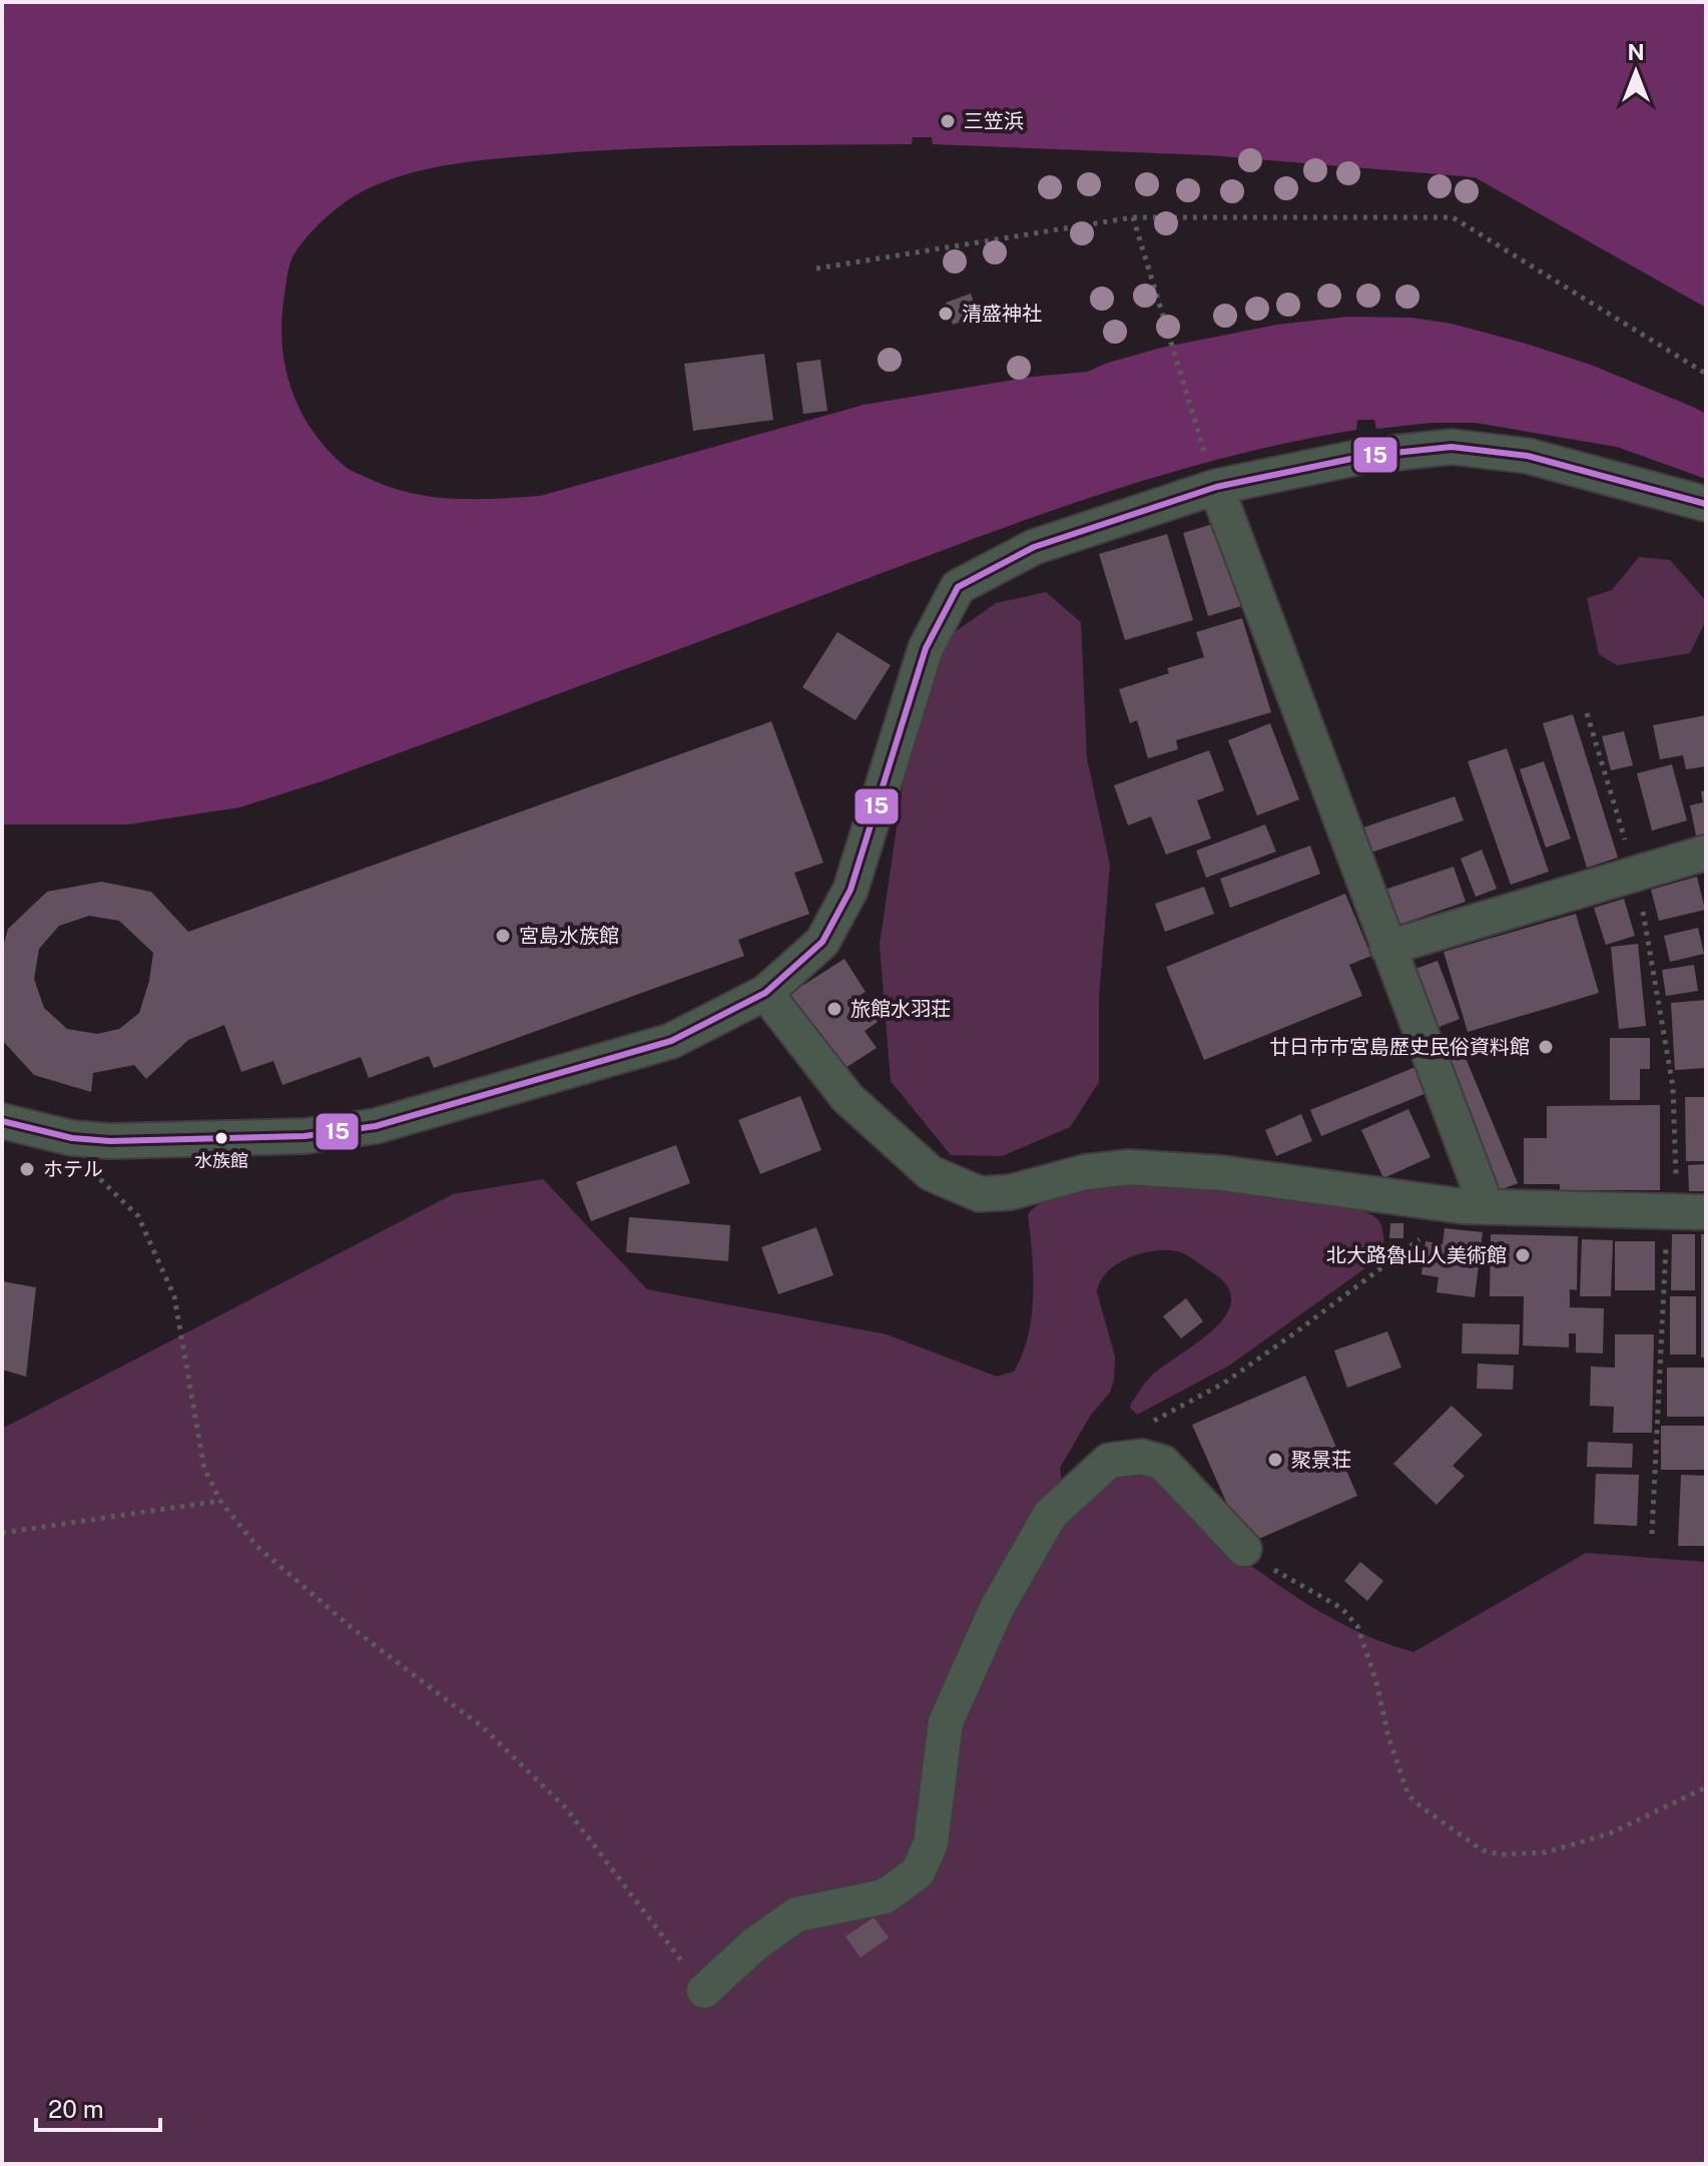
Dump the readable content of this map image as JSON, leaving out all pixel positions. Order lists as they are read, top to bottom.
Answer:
{
  "places": [
    "三笠浜",
    "清盛神社",
    "宮島水族館",
    "旅館水羽荘",
    "廿日市市宮島歴史民俗資料館",
    "水族館",
    "ホテル",
    "北大路魯山人美術館",
    "聚景荘"
  ],
  "lines": ["transit line 15"],
  "scale_bar": "20 m",
  "north": "top"
}
